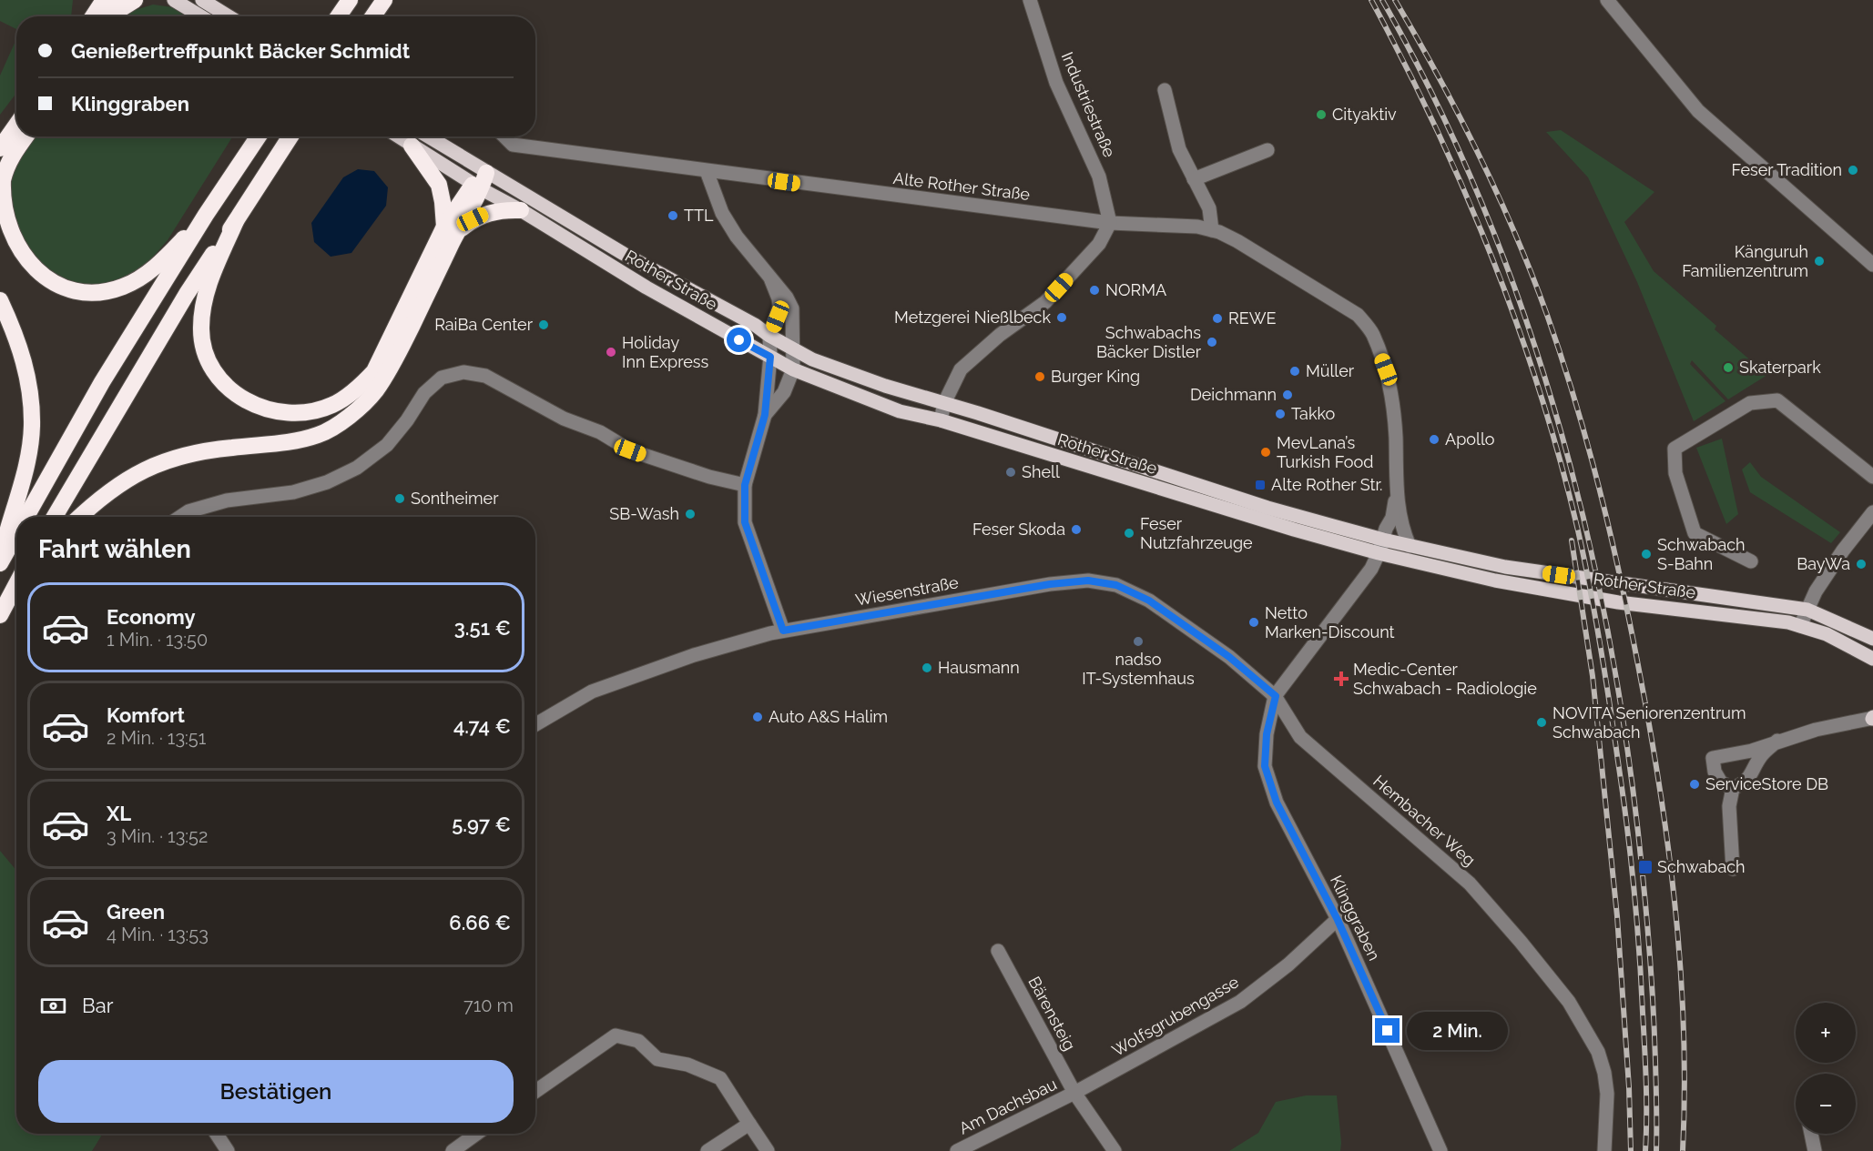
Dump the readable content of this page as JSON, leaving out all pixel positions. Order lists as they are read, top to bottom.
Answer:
{
  "streets": {
    "main road": ["Rother Straße"],
    "street": [
      "Industriestraße",
      "Alte Rother Straße",
      "Wiesenstraße",
      "Hembacher Weg",
      "Klinggraben",
      "Bärensteig",
      "Wolfsgrubengasse",
      "Am Dachsbau"
    ]
  },
  "crossings": [
    ["Industriestraße", "Alte Rother Straße"],
    ["Alte Rother Straße", "Rother Straße"],
    ["Wiesenstraße", "Hembacher Weg"],
    ["Wiesenstraße", "Klinggraben"],
    ["Hembacher Weg", "Klinggraben"],
    ["Klinggraben", "Wolfsgrubengasse"],
    ["Bärensteig", "Wolfsgrubengasse"],
    ["Bärensteig", "Am Dachsbau"],
    ["Wolfsgrubengasse", "Am Dachsbau"]
  ],
  "places": {
    "other": [
      "Cityaktiv",
      "Feser Tradition",
      "TTL",
      "Känguruh Familienzentrum",
      "NORMA",
      "Metzgerei Nießlbeck",
      "REWE",
      "RaiBa Center",
      "Schwabachs Bäcker Distler",
      "Holiday Inn Express",
      "Skaterpark",
      "Müller",
      "Burger King",
      "Deichmann",
      "Takko",
      "Apollo",
      "MevLana’s Turkish Food",
      "Shell",
      "Sontheimer",
      "SB-Wash",
      "Feser Skoda",
      "Feser Nutzfahrzeuge",
      "Schwabach S-Bahn",
      "BayWa",
      "Netto Marken-Discount",
      "nadso IT-Systemhaus",
      "Hausmann",
      "Auto A&S Halim",
      "NOVITA Seniorenzentrum Schwabach",
      "ServiceStore DB"
    ],
    "transit": ["Alte Rother Str.", "Schwabach"],
    "health": ["Medic-Center Schwabach - Radiologie"]
  },
  "page": {
    "banner": ["Genießertreffpunkt Bäcker Schmidt", "Klinggraben"],
    "heading": "Fahrt wählen",
    "list": [
      {
        "name": "Economy",
        "note": "1 Min. · 13:50",
        "value": "3.51 €"
      },
      {
        "name": "Komfort",
        "note": "2 Min. · 13:51",
        "value": "4.74 €"
      },
      {
        "name": "XL",
        "note": "3 Min. · 13:52",
        "value": "5.97 €"
      },
      {
        "name": "Green",
        "note": "4 Min. · 13:53",
        "value": "6.66 €"
      }
    ],
    "pay": ["Bar", "710 m"],
    "map_buttons": ["+", "−"],
    "bubble": "2 Min.",
    "buttons": "Bestätigen"
  }
}
